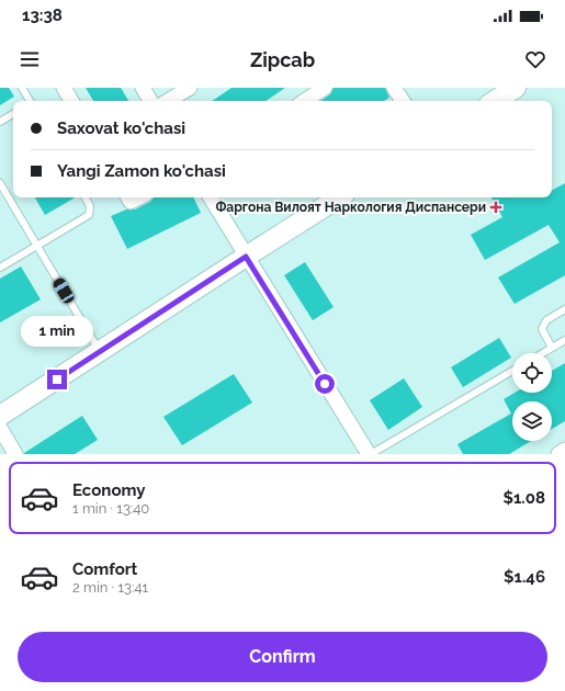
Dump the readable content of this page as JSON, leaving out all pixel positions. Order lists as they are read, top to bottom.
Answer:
{
  "places": {
    "health": ["Фаргона Вилоят Наркология Диспансери"]
  },
  "page": {
    "status": "13:38",
    "header": "Zipcab",
    "banner": ["Saxovat ko'chasi", "Yangi Zamon ko'chasi"],
    "bubble": "1 min",
    "list": [
      {
        "name": "Economy",
        "note": "1 min · 13:40",
        "value": "$1.08"
      },
      {
        "name": "Comfort",
        "note": "2 min · 13:41",
        "value": "$1.46"
      }
    ],
    "buttons": "Confirm"
  }
}
